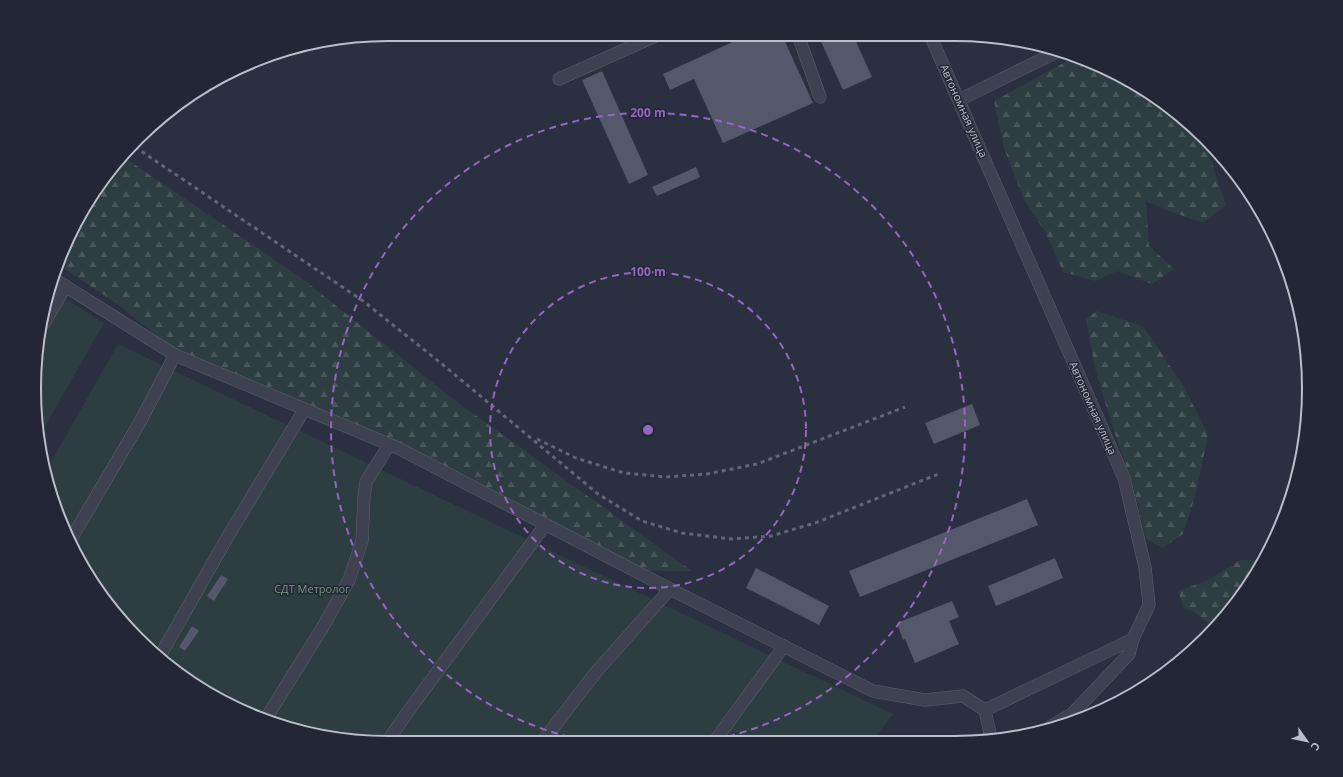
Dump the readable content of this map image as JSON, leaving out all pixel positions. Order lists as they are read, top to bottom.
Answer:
{
  "streets": {
    "street": ["Автономная улица"]
  },
  "parks": ["СДТ Метролог"],
  "north": "bottom right",
  "rings": ["200 m", "100 m"]
}
